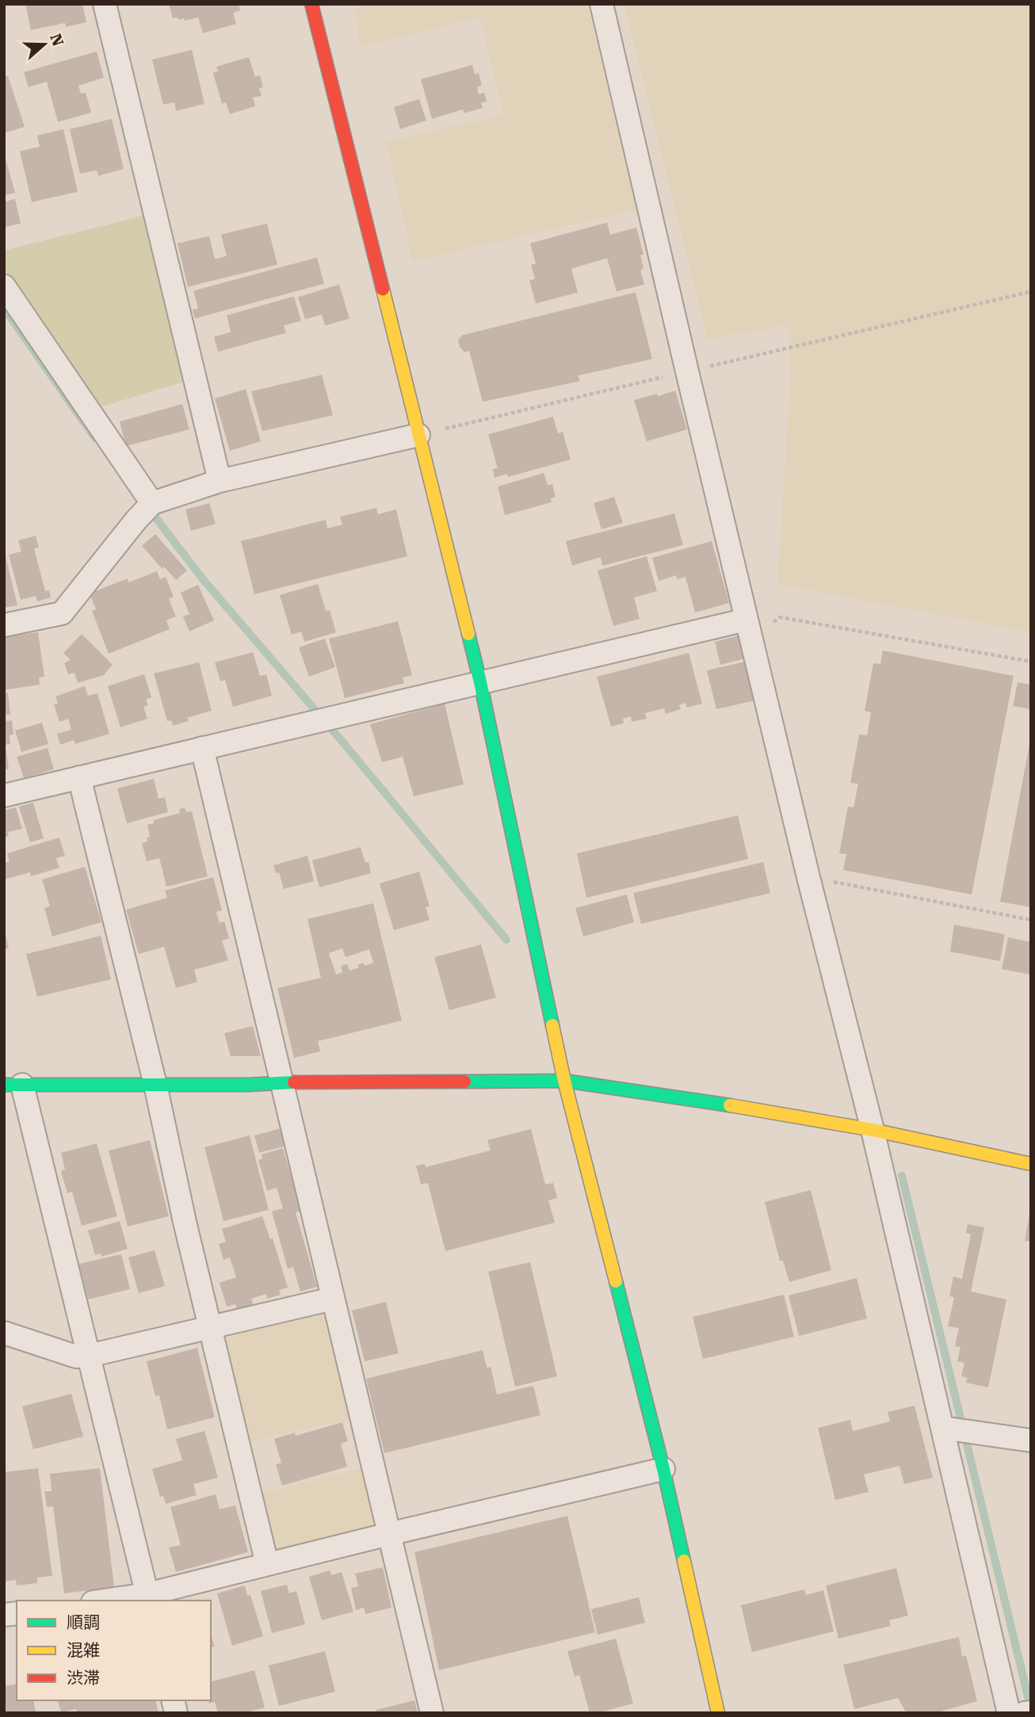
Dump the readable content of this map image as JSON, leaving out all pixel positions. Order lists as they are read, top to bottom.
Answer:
{
  "legend": ["順調", "混雑", "渋滞"],
  "north": "right"
}
